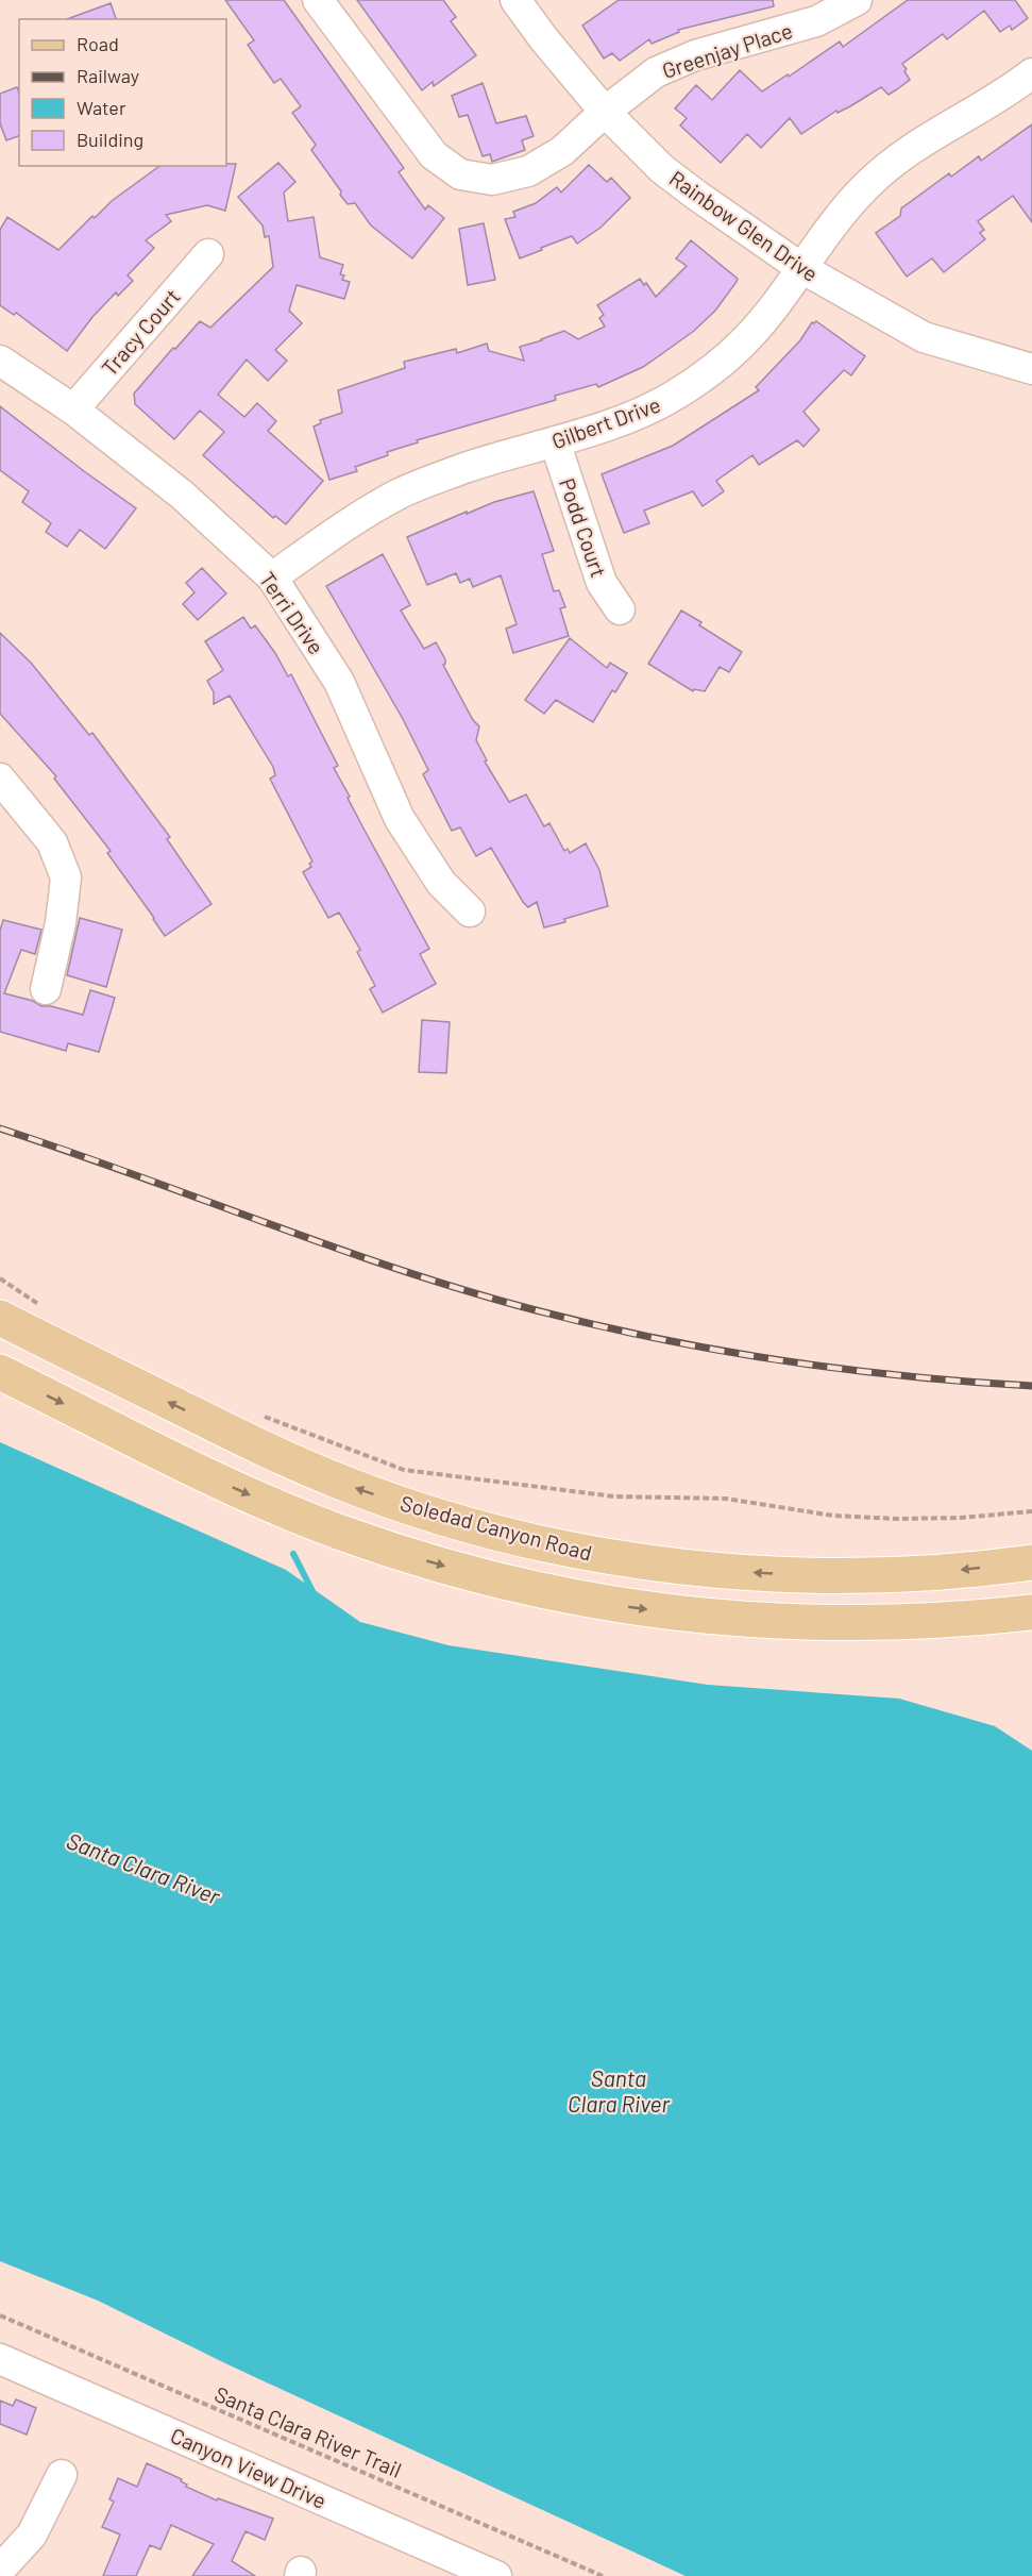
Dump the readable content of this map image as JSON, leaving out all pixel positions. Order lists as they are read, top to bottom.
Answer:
{
  "streets": {
    "main road": ["Soledad Canyon Road"],
    "street": [
      "Greenjay Place",
      "Rainbow Glen Drive",
      "Tracy Court",
      "Gilbert Drive",
      "Podd Court",
      "Terri Drive",
      "Canyon View Drive"
    ],
    "path": ["Santa Clara River Trail"]
  },
  "crossings": [
    ["Greenjay Place", "Rainbow Glen Drive"],
    ["Rainbow Glen Drive", "Gilbert Drive"],
    ["Tracy Court", "Terri Drive"],
    ["Gilbert Drive", "Podd Court"],
    ["Gilbert Drive", "Terri Drive"]
  ],
  "water": ["Santa Clara River"],
  "legend": [
    "Road",
    "Railway",
    "Water",
    "Building"
  ]
}
